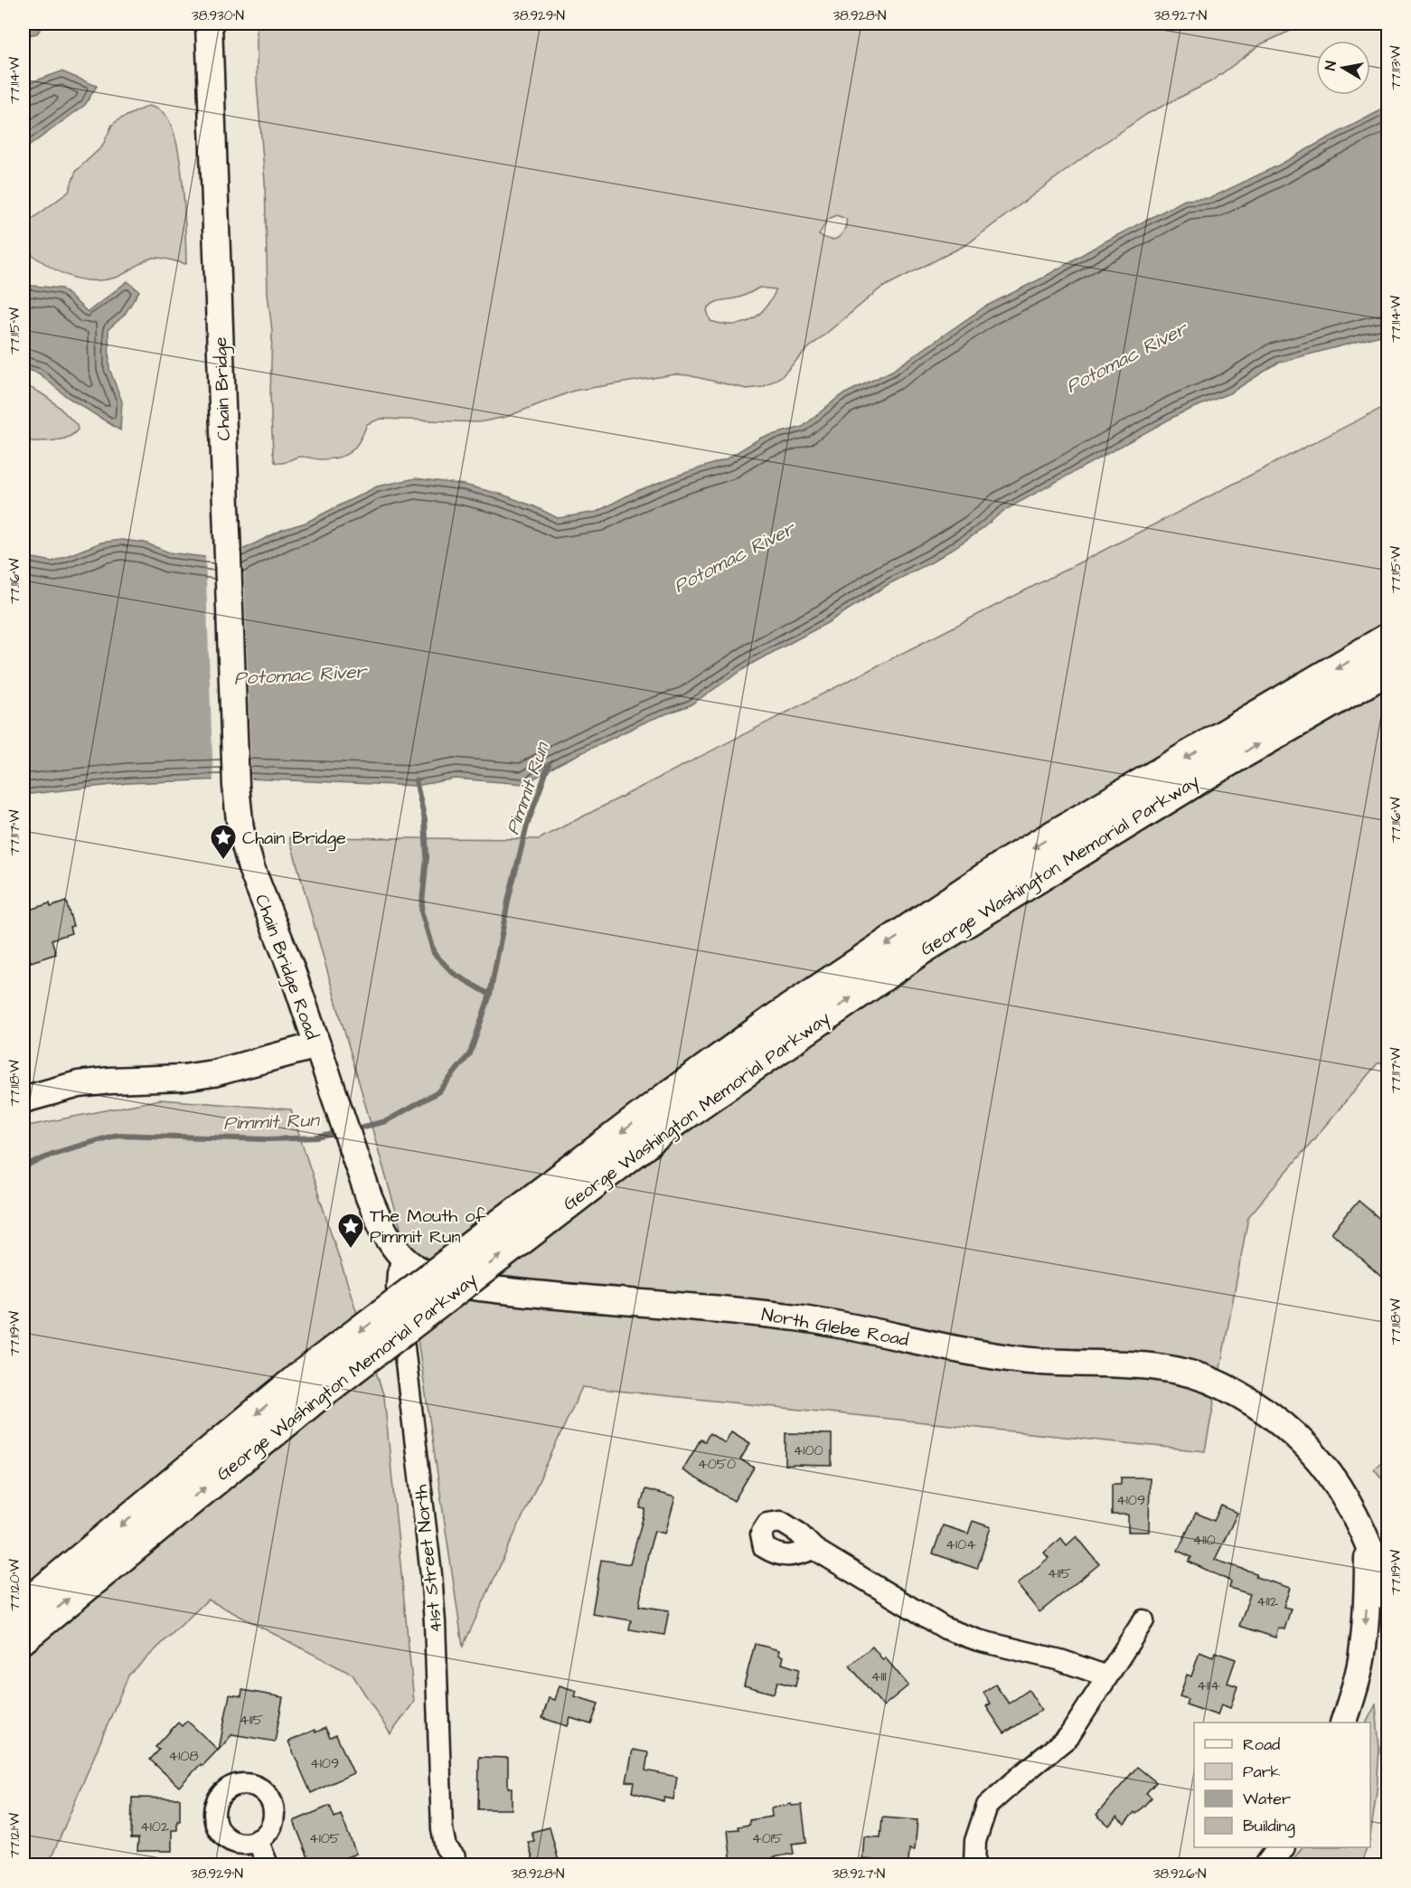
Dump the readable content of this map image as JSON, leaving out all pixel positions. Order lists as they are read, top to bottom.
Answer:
{
  "streets": {
    "highway": ["George Washington Memorial Parkway"],
    "main road": ["Chain Bridge", "Chain Bridge Road", "North Glebe Road"],
    "street": ["41st Street North"]
  },
  "crossings": [
    ["Chain Bridge", "Chain Bridge Road"],
    ["Chain Bridge Road", "North Glebe Road"],
    ["North Glebe Road", "41st Street North"]
  ],
  "water": ["Potomac River", "Pimmit Run"],
  "places": {
    "place": ["Chain Bridge", "The Mouth of Pimmit Run"]
  },
  "house_numbers": [
    "4100",
    "4050",
    "4109",
    "4110",
    "4104",
    "4115",
    "4112",
    "4111",
    "4114",
    "4115",
    "4108",
    "4109",
    "4102",
    "4105",
    "4015"
  ],
  "legend": [
    "Road",
    "Park",
    "Water",
    "Building"
  ],
  "north": "left",
  "coordinates": [
    "38.930°N",
    "38.929°N",
    "38.928°N",
    "38.927°N",
    "77.113°W",
    "77.114°W",
    "77.115°W",
    "77.116°W",
    "77.117°W",
    "77.118°W",
    "77.119°W",
    "77.120°W",
    "77.121°W",
    "38.926°N"
  ]
}
